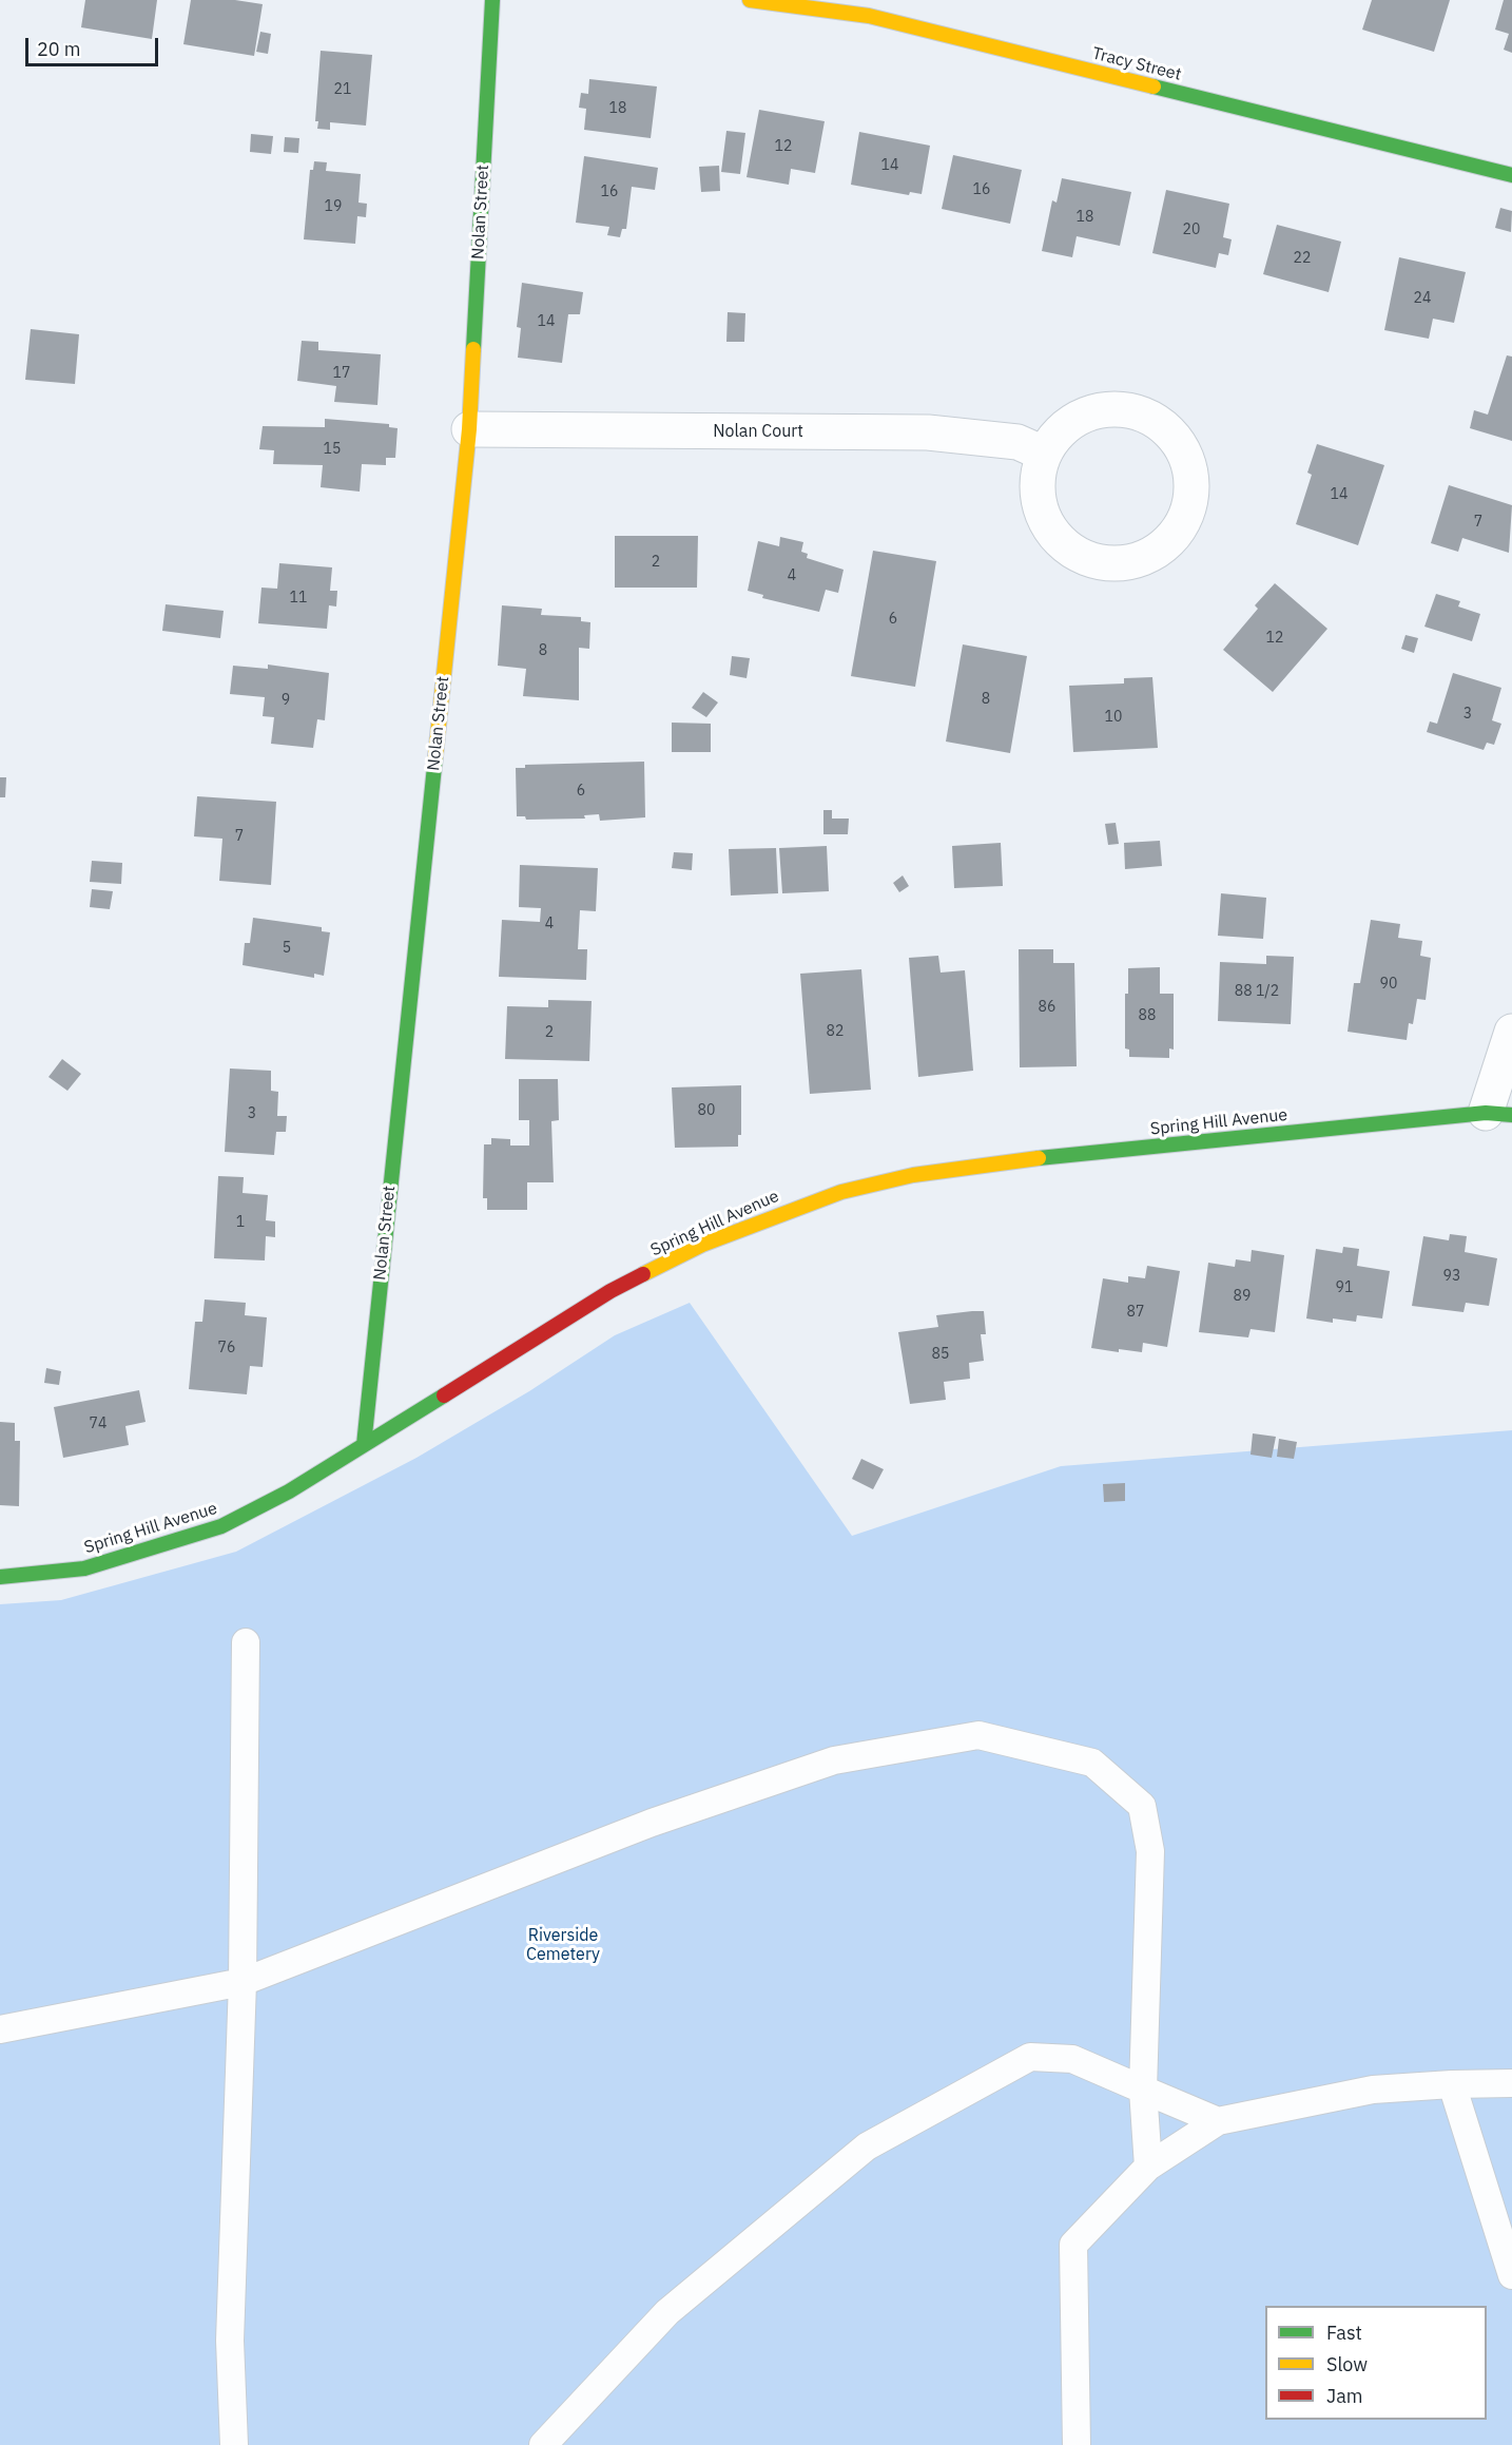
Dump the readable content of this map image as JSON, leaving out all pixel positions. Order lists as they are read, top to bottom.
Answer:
{
  "streets": {
    "street": [
      "Tracy Street",
      "Nolan Street",
      "Nolan Court",
      "Spring Hill Avenue"
    ]
  },
  "crossings": [
    ["Nolan Street", "Nolan Court"],
    ["Nolan Street", "Spring Hill Avenue"]
  ],
  "parks": ["Riverside Cemetery"],
  "house_numbers": [
    "21",
    "18",
    "12",
    "14",
    "16",
    "16",
    "19",
    "18",
    "20",
    "22",
    "24",
    "14",
    "17",
    "15",
    "14",
    "7",
    "2",
    "4",
    "11",
    "6",
    "12",
    "8",
    "8",
    "9",
    "3",
    "10",
    "6",
    "7",
    "4",
    "5",
    "90",
    "88 1/2",
    "86",
    "88",
    "82",
    "2",
    "80",
    "3",
    "1",
    "93",
    "91",
    "89",
    "87",
    "76",
    "85",
    "74"
  ],
  "legend": ["Fast", "Slow", "Jam"],
  "scale_bar": "20 m"
}
